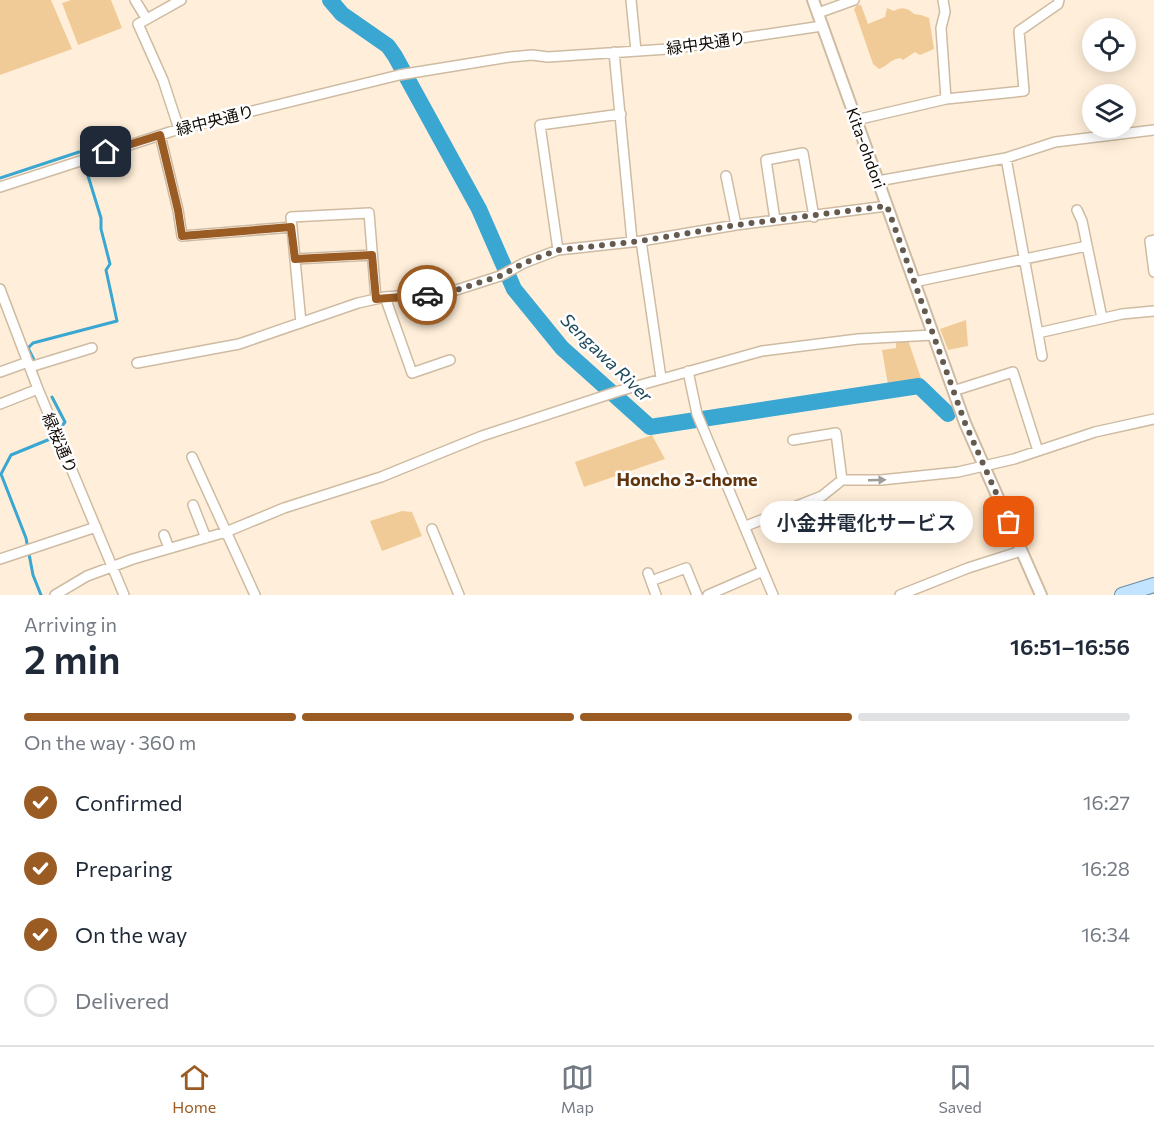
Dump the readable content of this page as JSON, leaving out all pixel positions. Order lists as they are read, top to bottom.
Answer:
{
  "streets": {
    "street": ["緑中央通り", "Kita-ohdori", "緑桜通り"]
  },
  "crossings": [
    ["緑中央通り", "Kita-ohdori"]
  ],
  "districts": ["Honcho 3-chome"],
  "water": ["Sengawa River"],
  "places": ["小金井電化サービス"],
  "page": {
    "bubble": "小金井電化サービス",
    "heading": ["2 min", "Arriving in", "16:51–16:56"],
    "bar": "On the way · 360 m",
    "list": [
      ["Confirmed", "16:27"],
      ["Preparing", "16:28"],
      ["On the way", "16:34"],
      "Delivered"
    ],
    "tabs": ["Home", "Map", "Saved"]
  }
}
